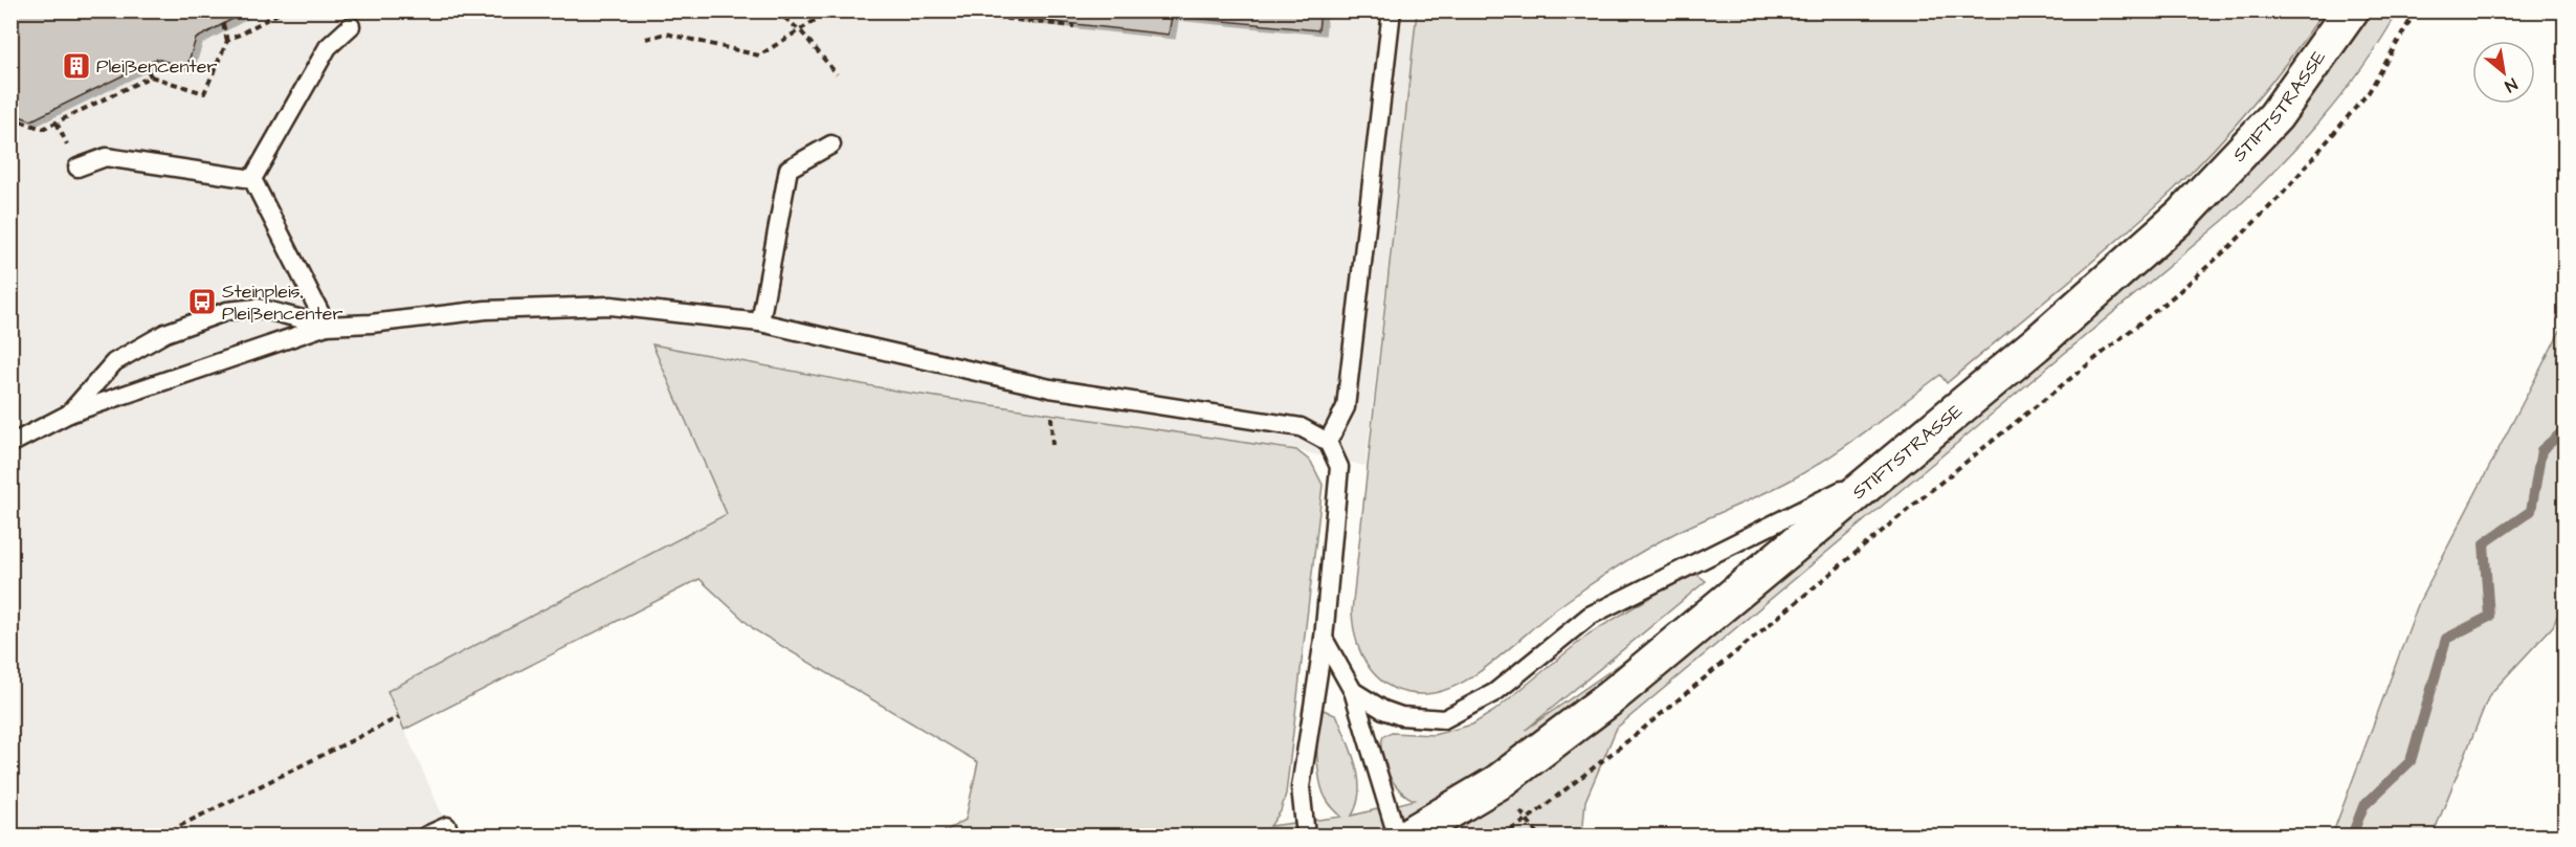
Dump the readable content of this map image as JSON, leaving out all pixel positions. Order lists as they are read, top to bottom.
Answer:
{
  "streets": {
    "main road": ["STIFTSTRASSE"]
  },
  "places": {
    "building": ["Pleißencenter"],
    "bus stop": ["Steinpleis. Pleißencenter"]
  },
  "north": "bottom right"
}
